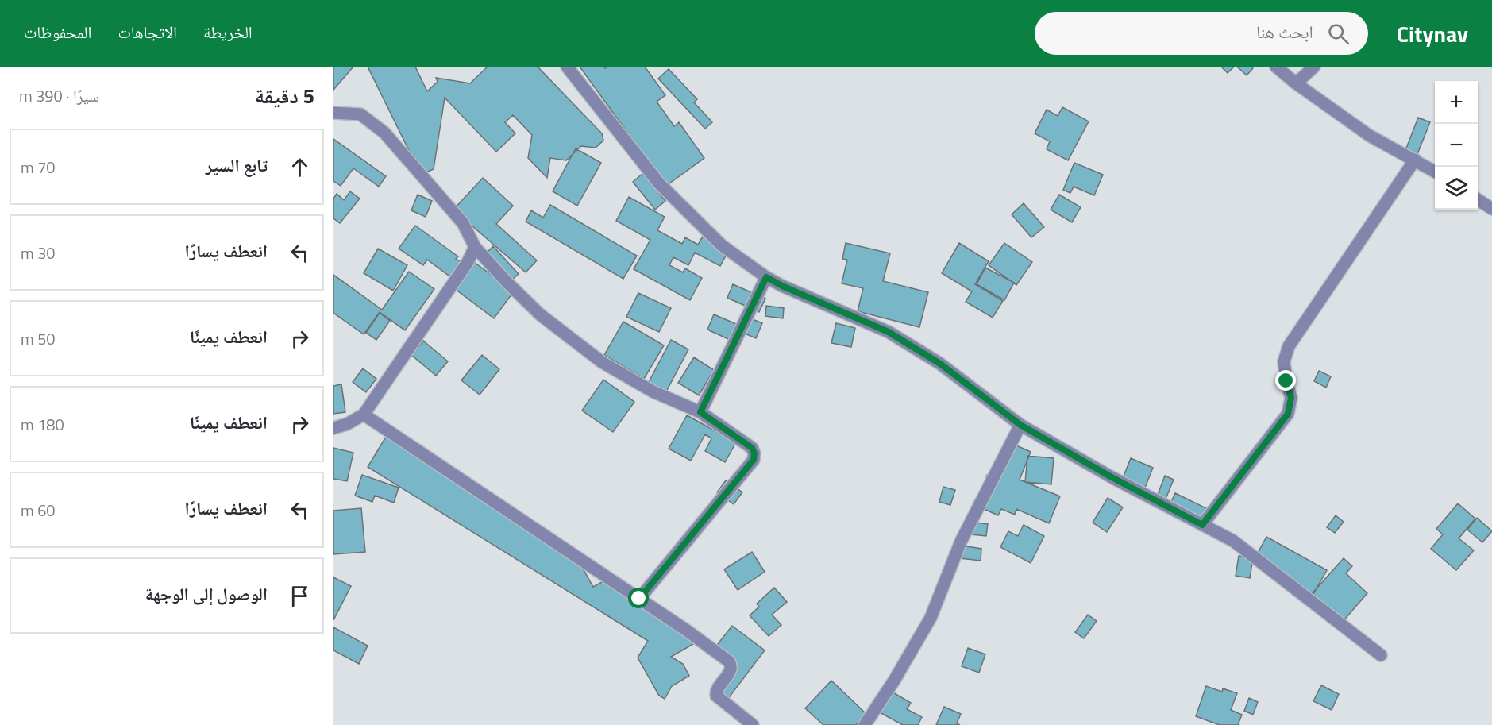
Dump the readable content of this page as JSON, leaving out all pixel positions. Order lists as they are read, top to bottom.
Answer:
{
  "page": {
    "header": "Citynav",
    "search": "ابحث هنا",
    "nav": ["الخريطة", "الاتجاهات", "المحفوظات"],
    "heading": ["5 دقيقة", "سيرًا · 390 m"],
    "map_buttons": ["+", "−"],
    "list": [
      ["تابع السير", "70 m"],
      ["انعطف يسارًا", "30 m"],
      ["انعطف يمينًا", "50 m"],
      ["انعطف يمينًا", "180 m"],
      ["انعطف يسارًا", "60 m"],
      "الوصول إلى الوجهة"
    ]
  }
}
